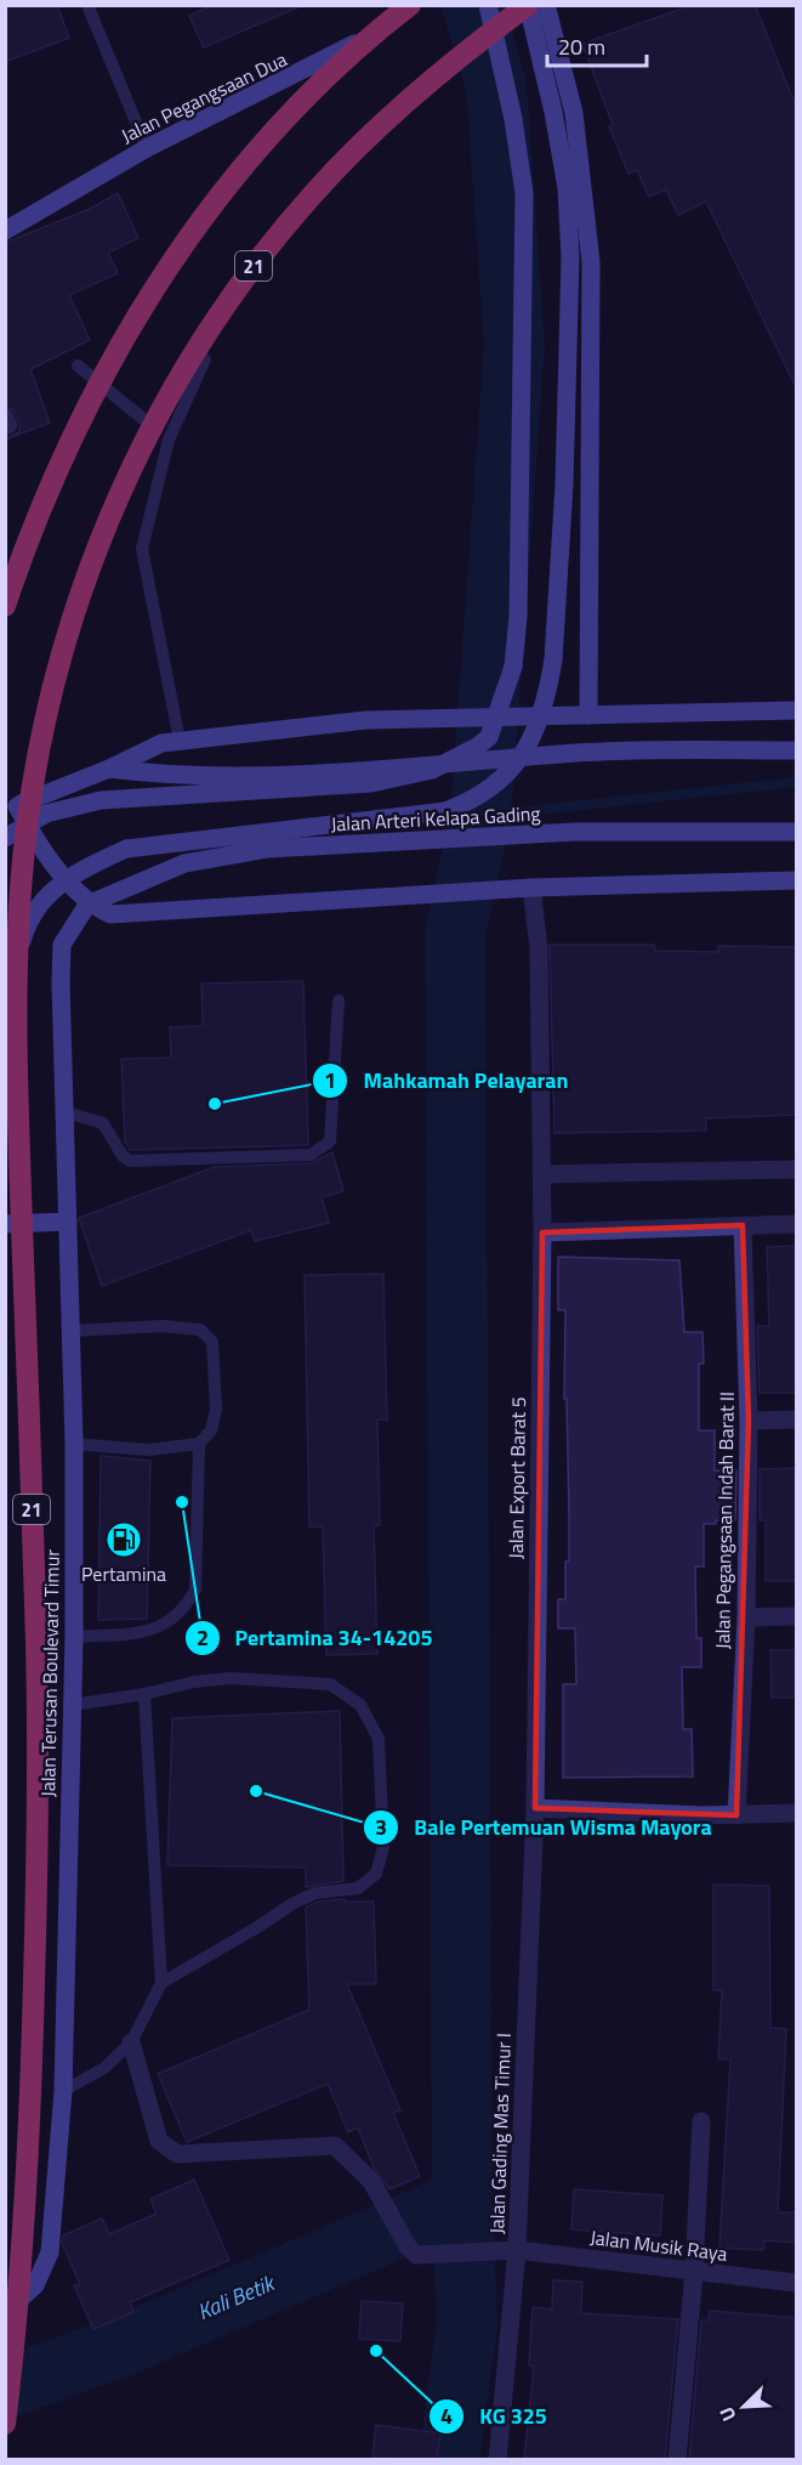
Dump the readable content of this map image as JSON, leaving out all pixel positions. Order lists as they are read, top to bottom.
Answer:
{
  "streets": {
    "highway": ["21"],
    "street": [
      "Jalan Pegangsaan Dua",
      "Jalan Arteri Kelapa Gading",
      "Jalan Export Barat 5",
      "Jalan Pegangsaan Indah Barat II",
      "Jalan Terusan Boulevard Timur",
      "Jalan Gading Mas Timur I",
      "Jalan Musik Raya"
    ]
  },
  "crossings": [
    ["Jalan Arteri Kelapa Gading", "Jalan Terusan Boulevard Timur"],
    ["Jalan Export Barat 5", "Jalan Gading Mas Timur I"],
    ["Jalan Gading Mas Timur I", "Jalan Musik Raya"]
  ],
  "water": ["Kali Betik"],
  "places": {
    "other": [
      "Mahkamah Pelayaran",
      "Pertamina 34-14205",
      "Bale Pertemuan Wisma Mayora",
      "KG 325"
    ],
    "fuel station": ["Pertamina"]
  },
  "scale_bar": "20 m",
  "north": "bottom left"
}
